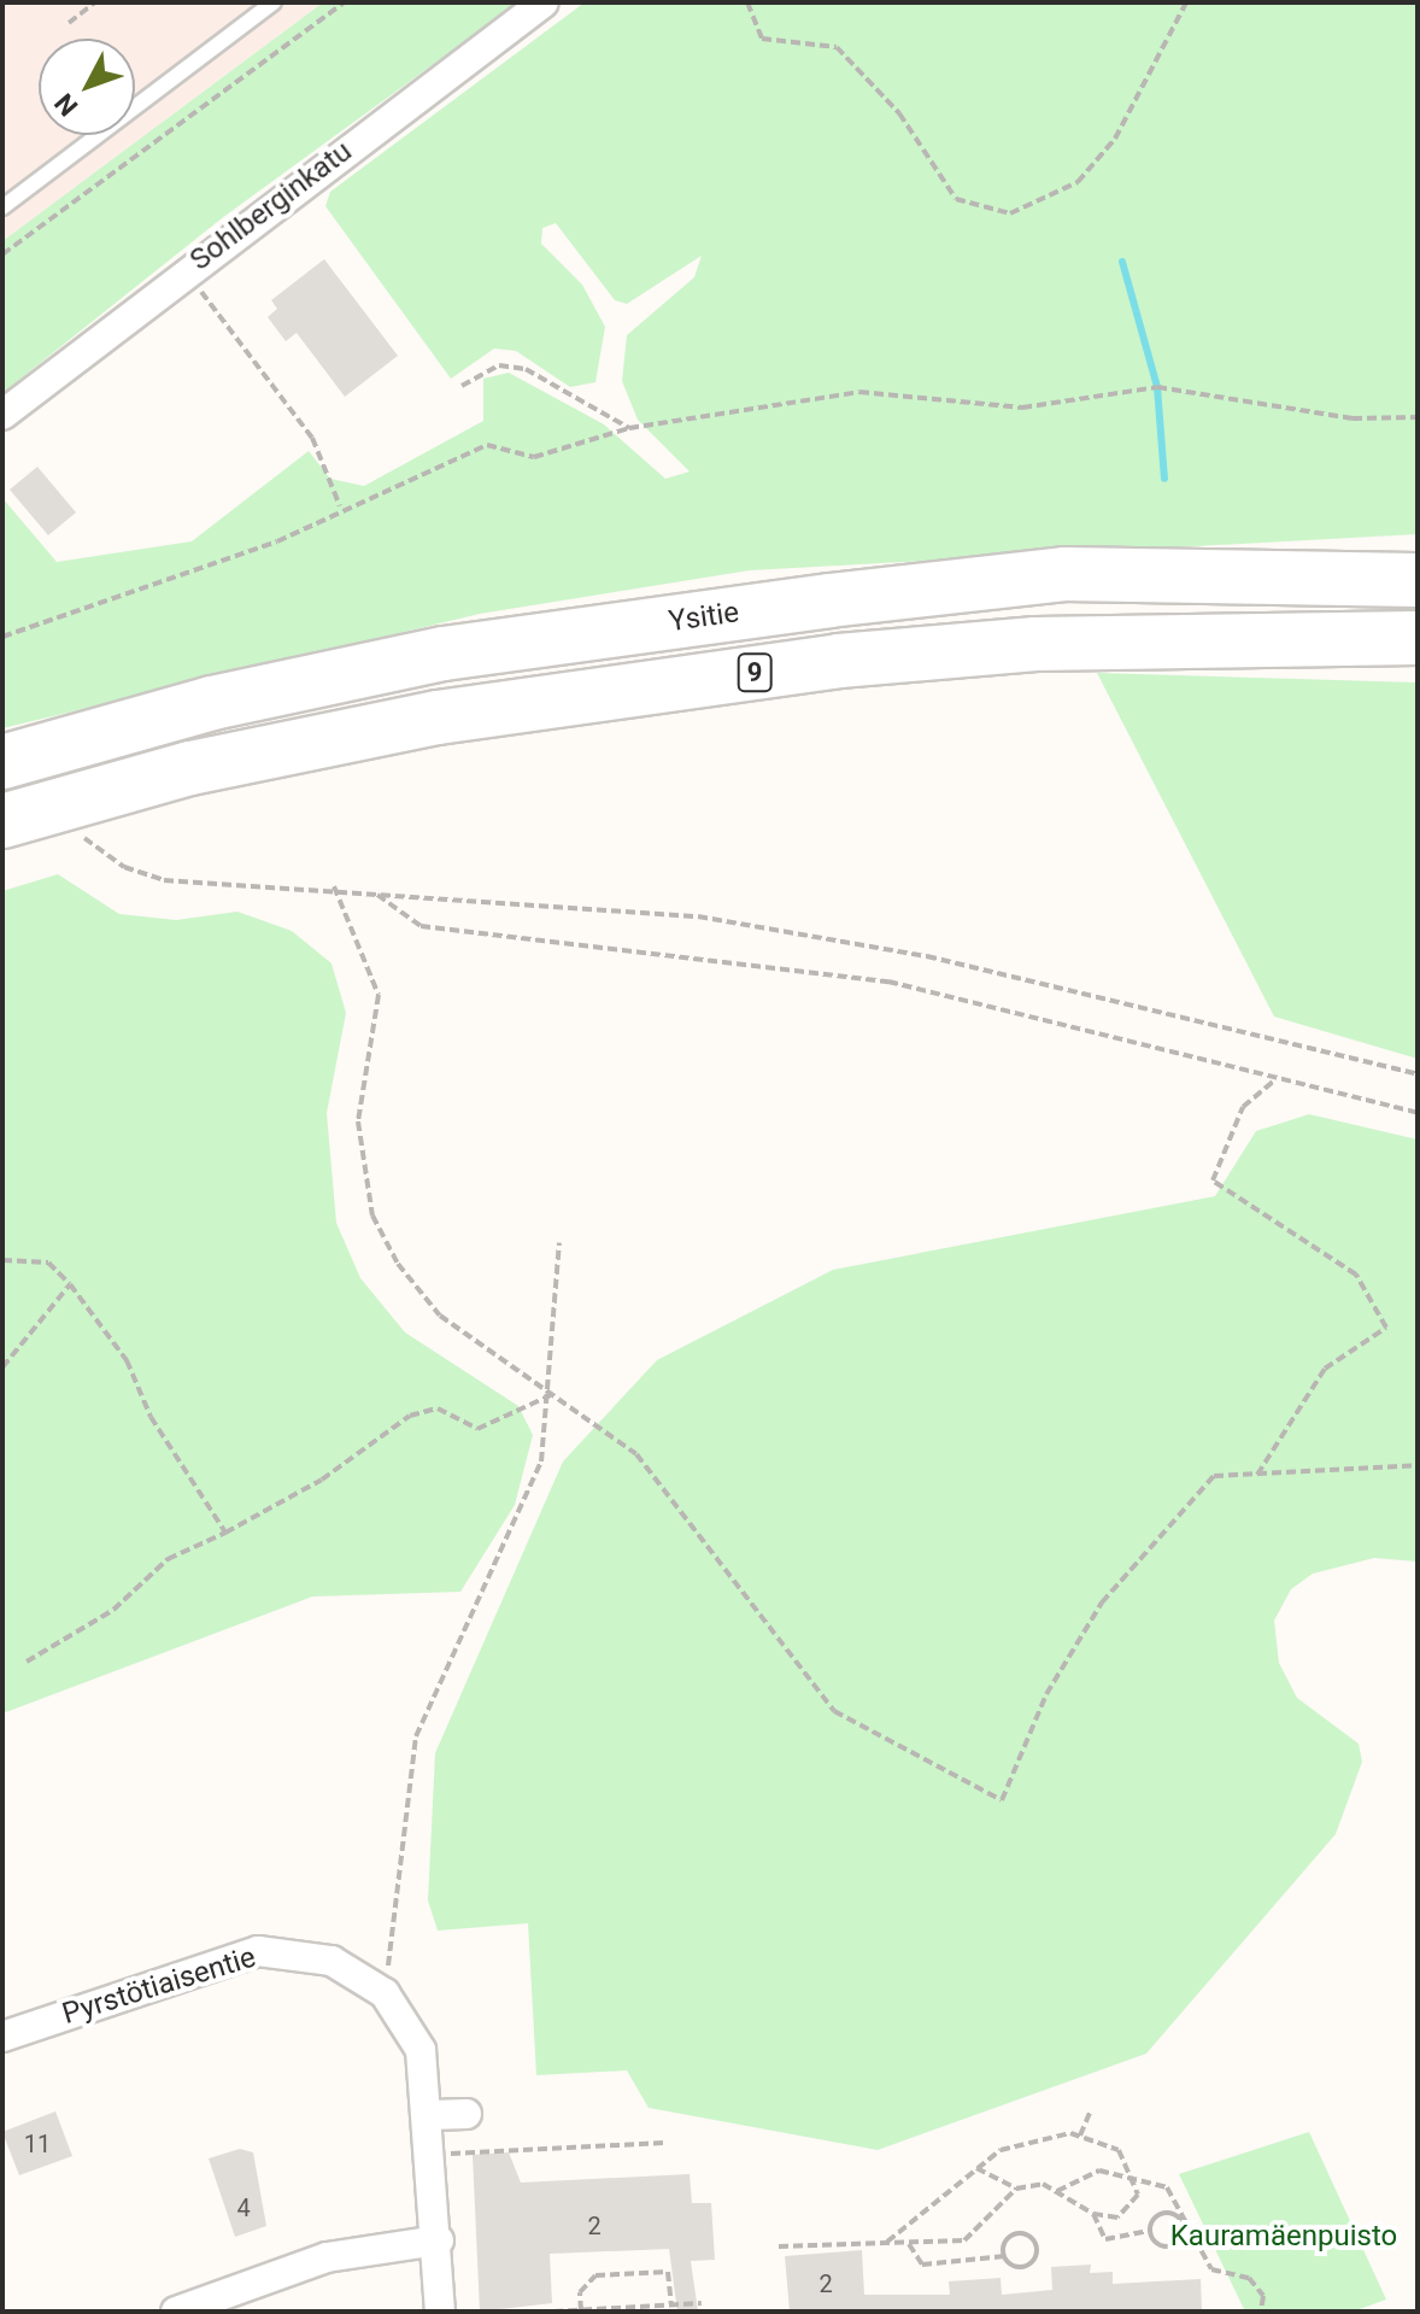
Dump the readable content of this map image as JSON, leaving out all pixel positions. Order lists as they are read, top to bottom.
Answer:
{
  "streets": {
    "highway": ["Ysitie", "9"],
    "street": ["Sohlberginkatu", "Pyrstötiaisentie"]
  },
  "parks": ["Kauramäenpuisto"],
  "house_numbers": [
    "11",
    "4",
    "2",
    "2"
  ],
  "north": "bottom left"
}
